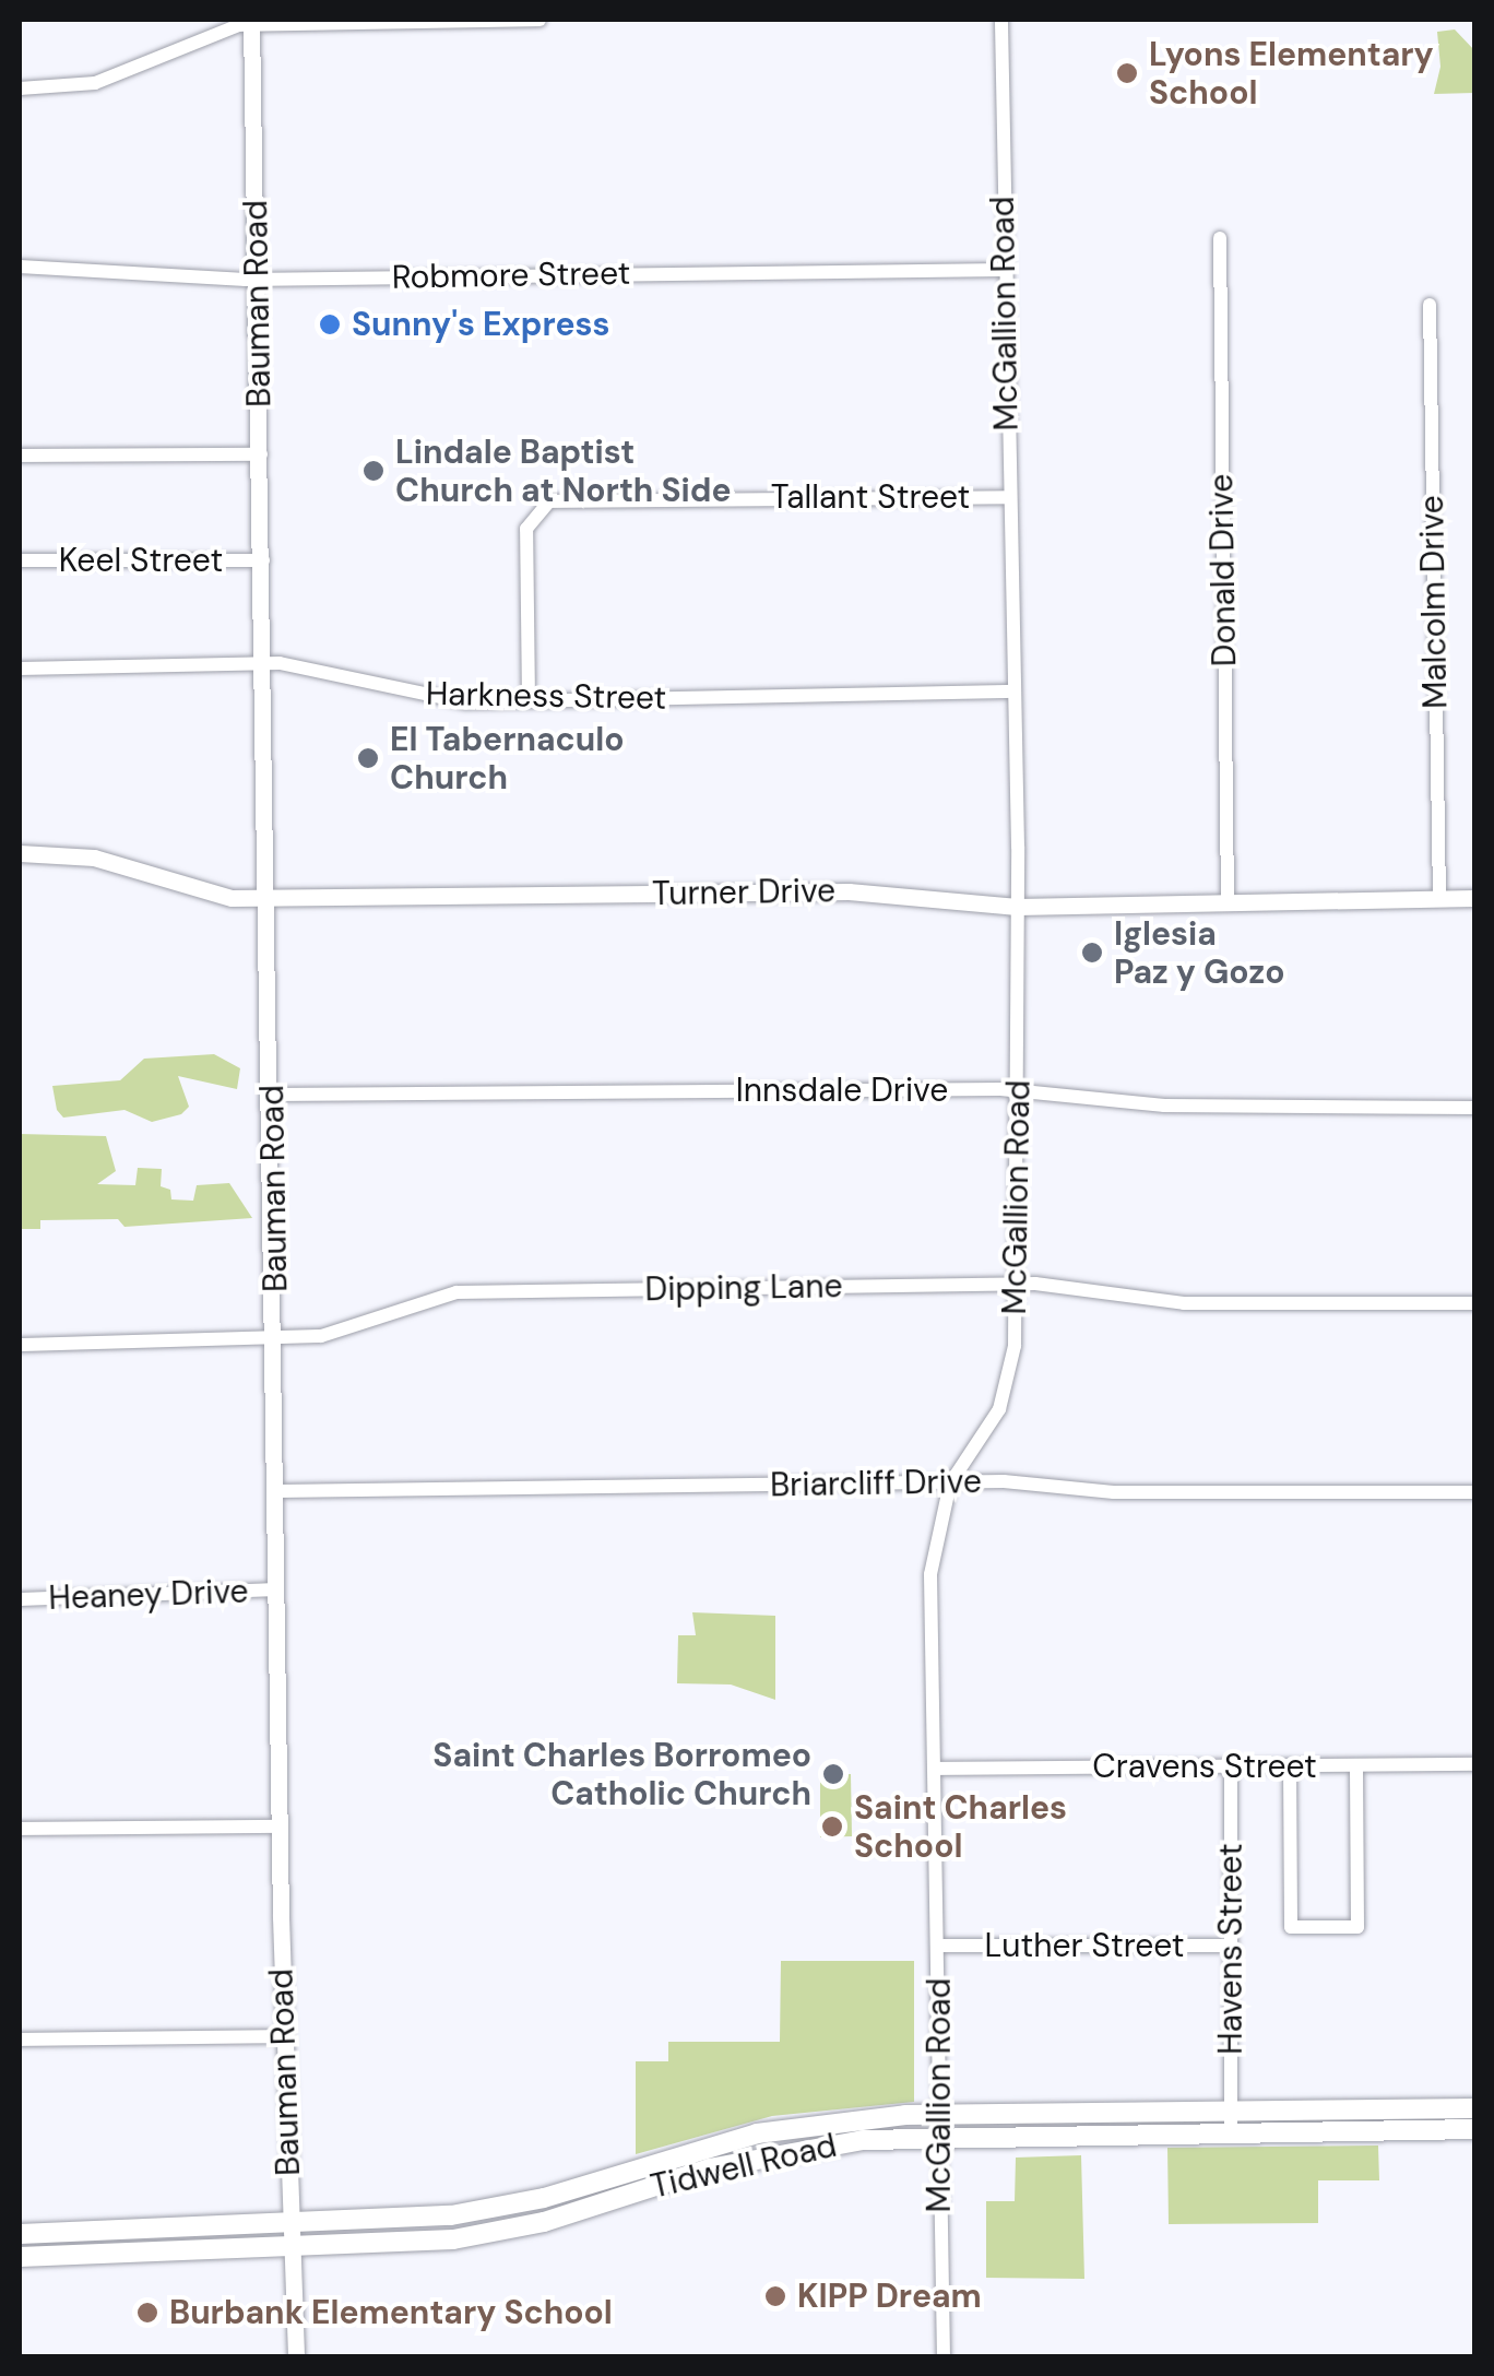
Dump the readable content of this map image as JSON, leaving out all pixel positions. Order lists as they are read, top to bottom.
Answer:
{
  "streets": {
    "main road": ["Tidwell Road"],
    "street": [
      "Robmore Street",
      "Bauman Road",
      "McGallion Road",
      "Tallant Street",
      "Keel Street",
      "Donald Drive",
      "Malcolm Drive",
      "Harkness Street",
      "Turner Drive",
      "Innsdale Drive",
      "Dipping Lane",
      "Briarcliff Drive",
      "Heaney Drive",
      "Cravens Street",
      "Luther Street",
      "Havens Street"
    ]
  },
  "crossings": [
    ["Robmore Street", "Bauman Road"],
    ["Robmore Street", "McGallion Road"],
    ["Bauman Road", "Keel Street"],
    ["Bauman Road", "Harkness Street"],
    ["Bauman Road", "Turner Drive"],
    ["Bauman Road", "Innsdale Drive"],
    ["Bauman Road", "Dipping Lane"],
    ["Bauman Road", "Briarcliff Drive"],
    ["Bauman Road", "Heaney Drive"],
    ["Bauman Road", "Tidwell Road"],
    ["McGallion Road", "Tallant Street"],
    ["McGallion Road", "Harkness Street"],
    ["McGallion Road", "Turner Drive"],
    ["McGallion Road", "Innsdale Drive"],
    ["McGallion Road", "Dipping Lane"],
    ["McGallion Road", "Briarcliff Drive"],
    ["McGallion Road", "Cravens Street"],
    ["McGallion Road", "Luther Street"],
    ["McGallion Road", "Tidwell Road"],
    ["Tallant Street", "Harkness Street"],
    ["Donald Drive", "Turner Drive"],
    ["Malcolm Drive", "Turner Drive"],
    ["Cravens Street", "Havens Street"],
    ["Luther Street", "Havens Street"],
    ["Havens Street", "Tidwell Road"]
  ],
  "places": [
    "Lyons Elementary School",
    "Sunny's Express",
    "Lindale Baptist Church at North Side",
    "El Tabernaculo Church",
    "Iglesia Paz y Gozo",
    "Saint Charles Borromeo Catholic Church",
    "Saint Charles School",
    "KIPP Dream",
    "Burbank Elementary School"
  ]
}
